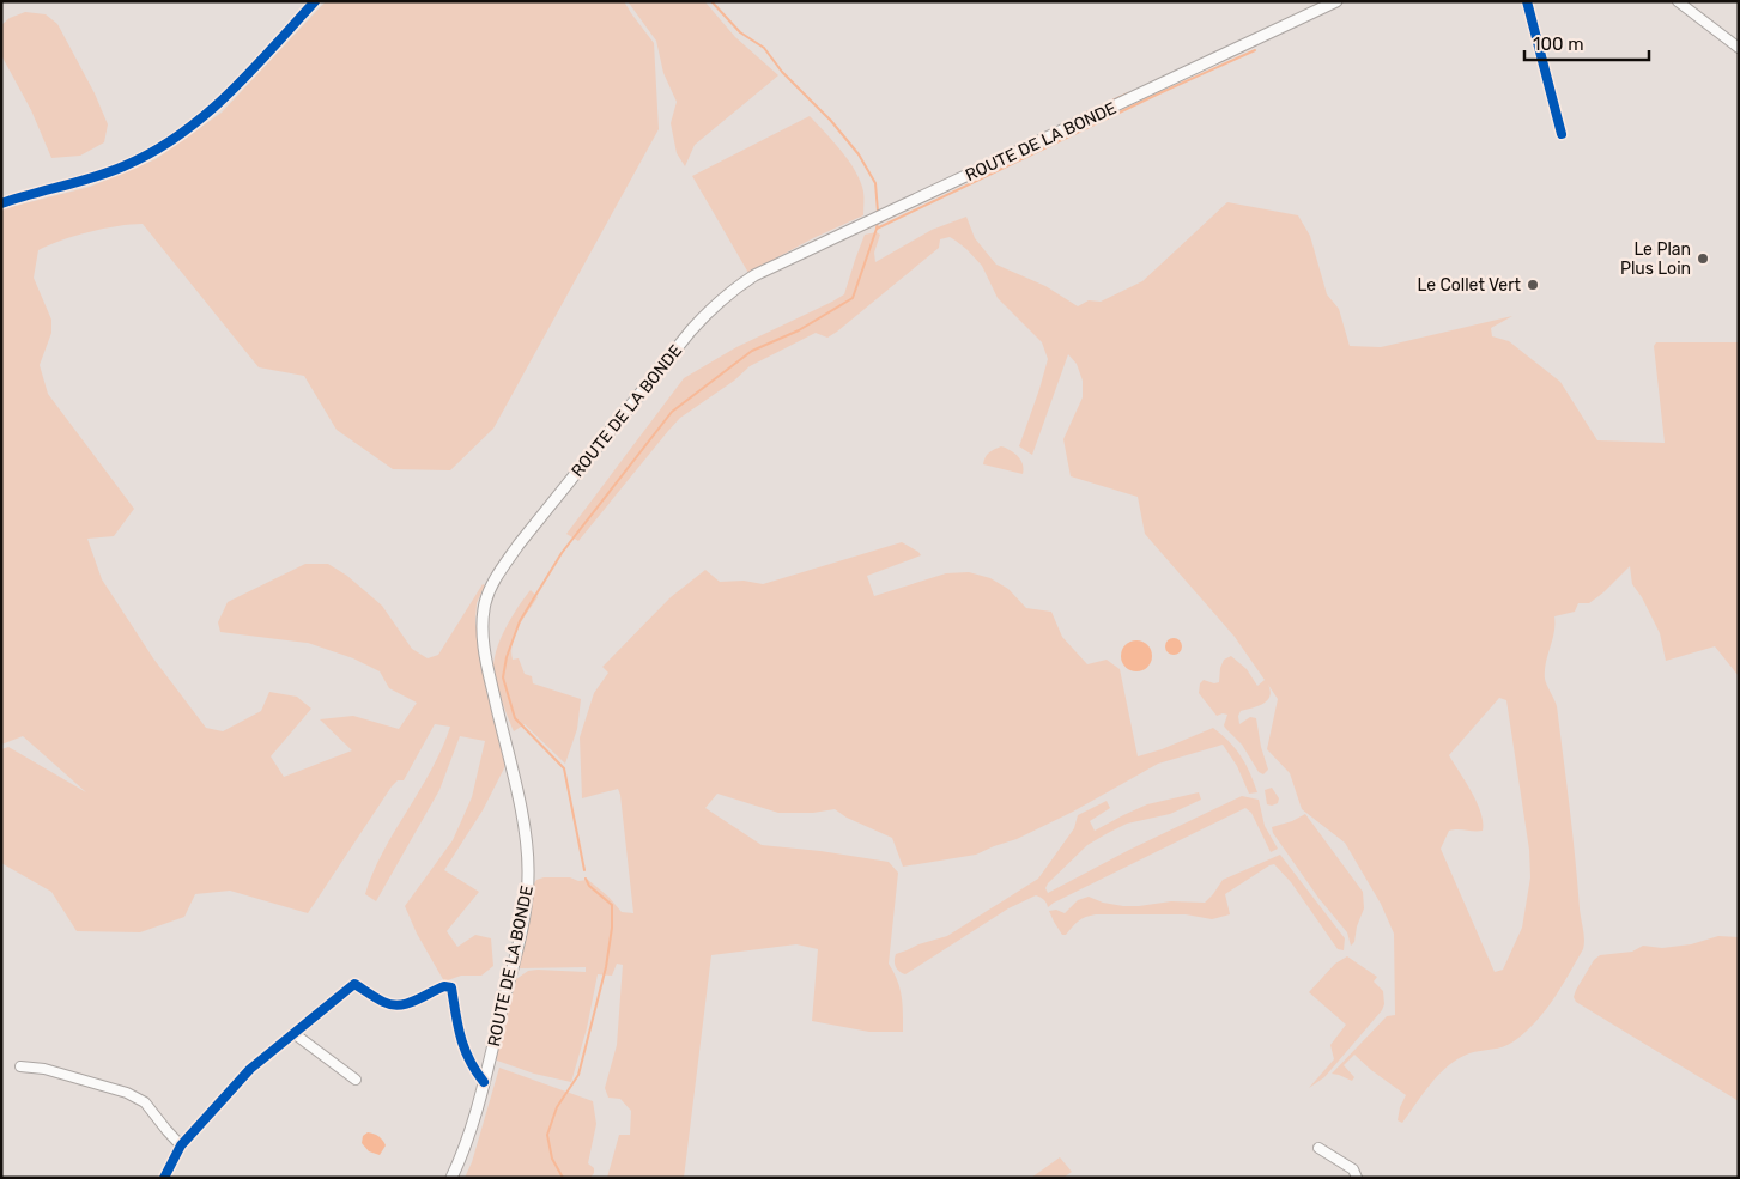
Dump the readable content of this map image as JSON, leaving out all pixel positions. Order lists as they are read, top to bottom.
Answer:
{
  "streets": {
    "main road": ["ROUTE DE LA BONDE"]
  },
  "places": ["Le Plan Plus Loin", "Le Collet Vert"],
  "scale_bar": "100 m"
}
